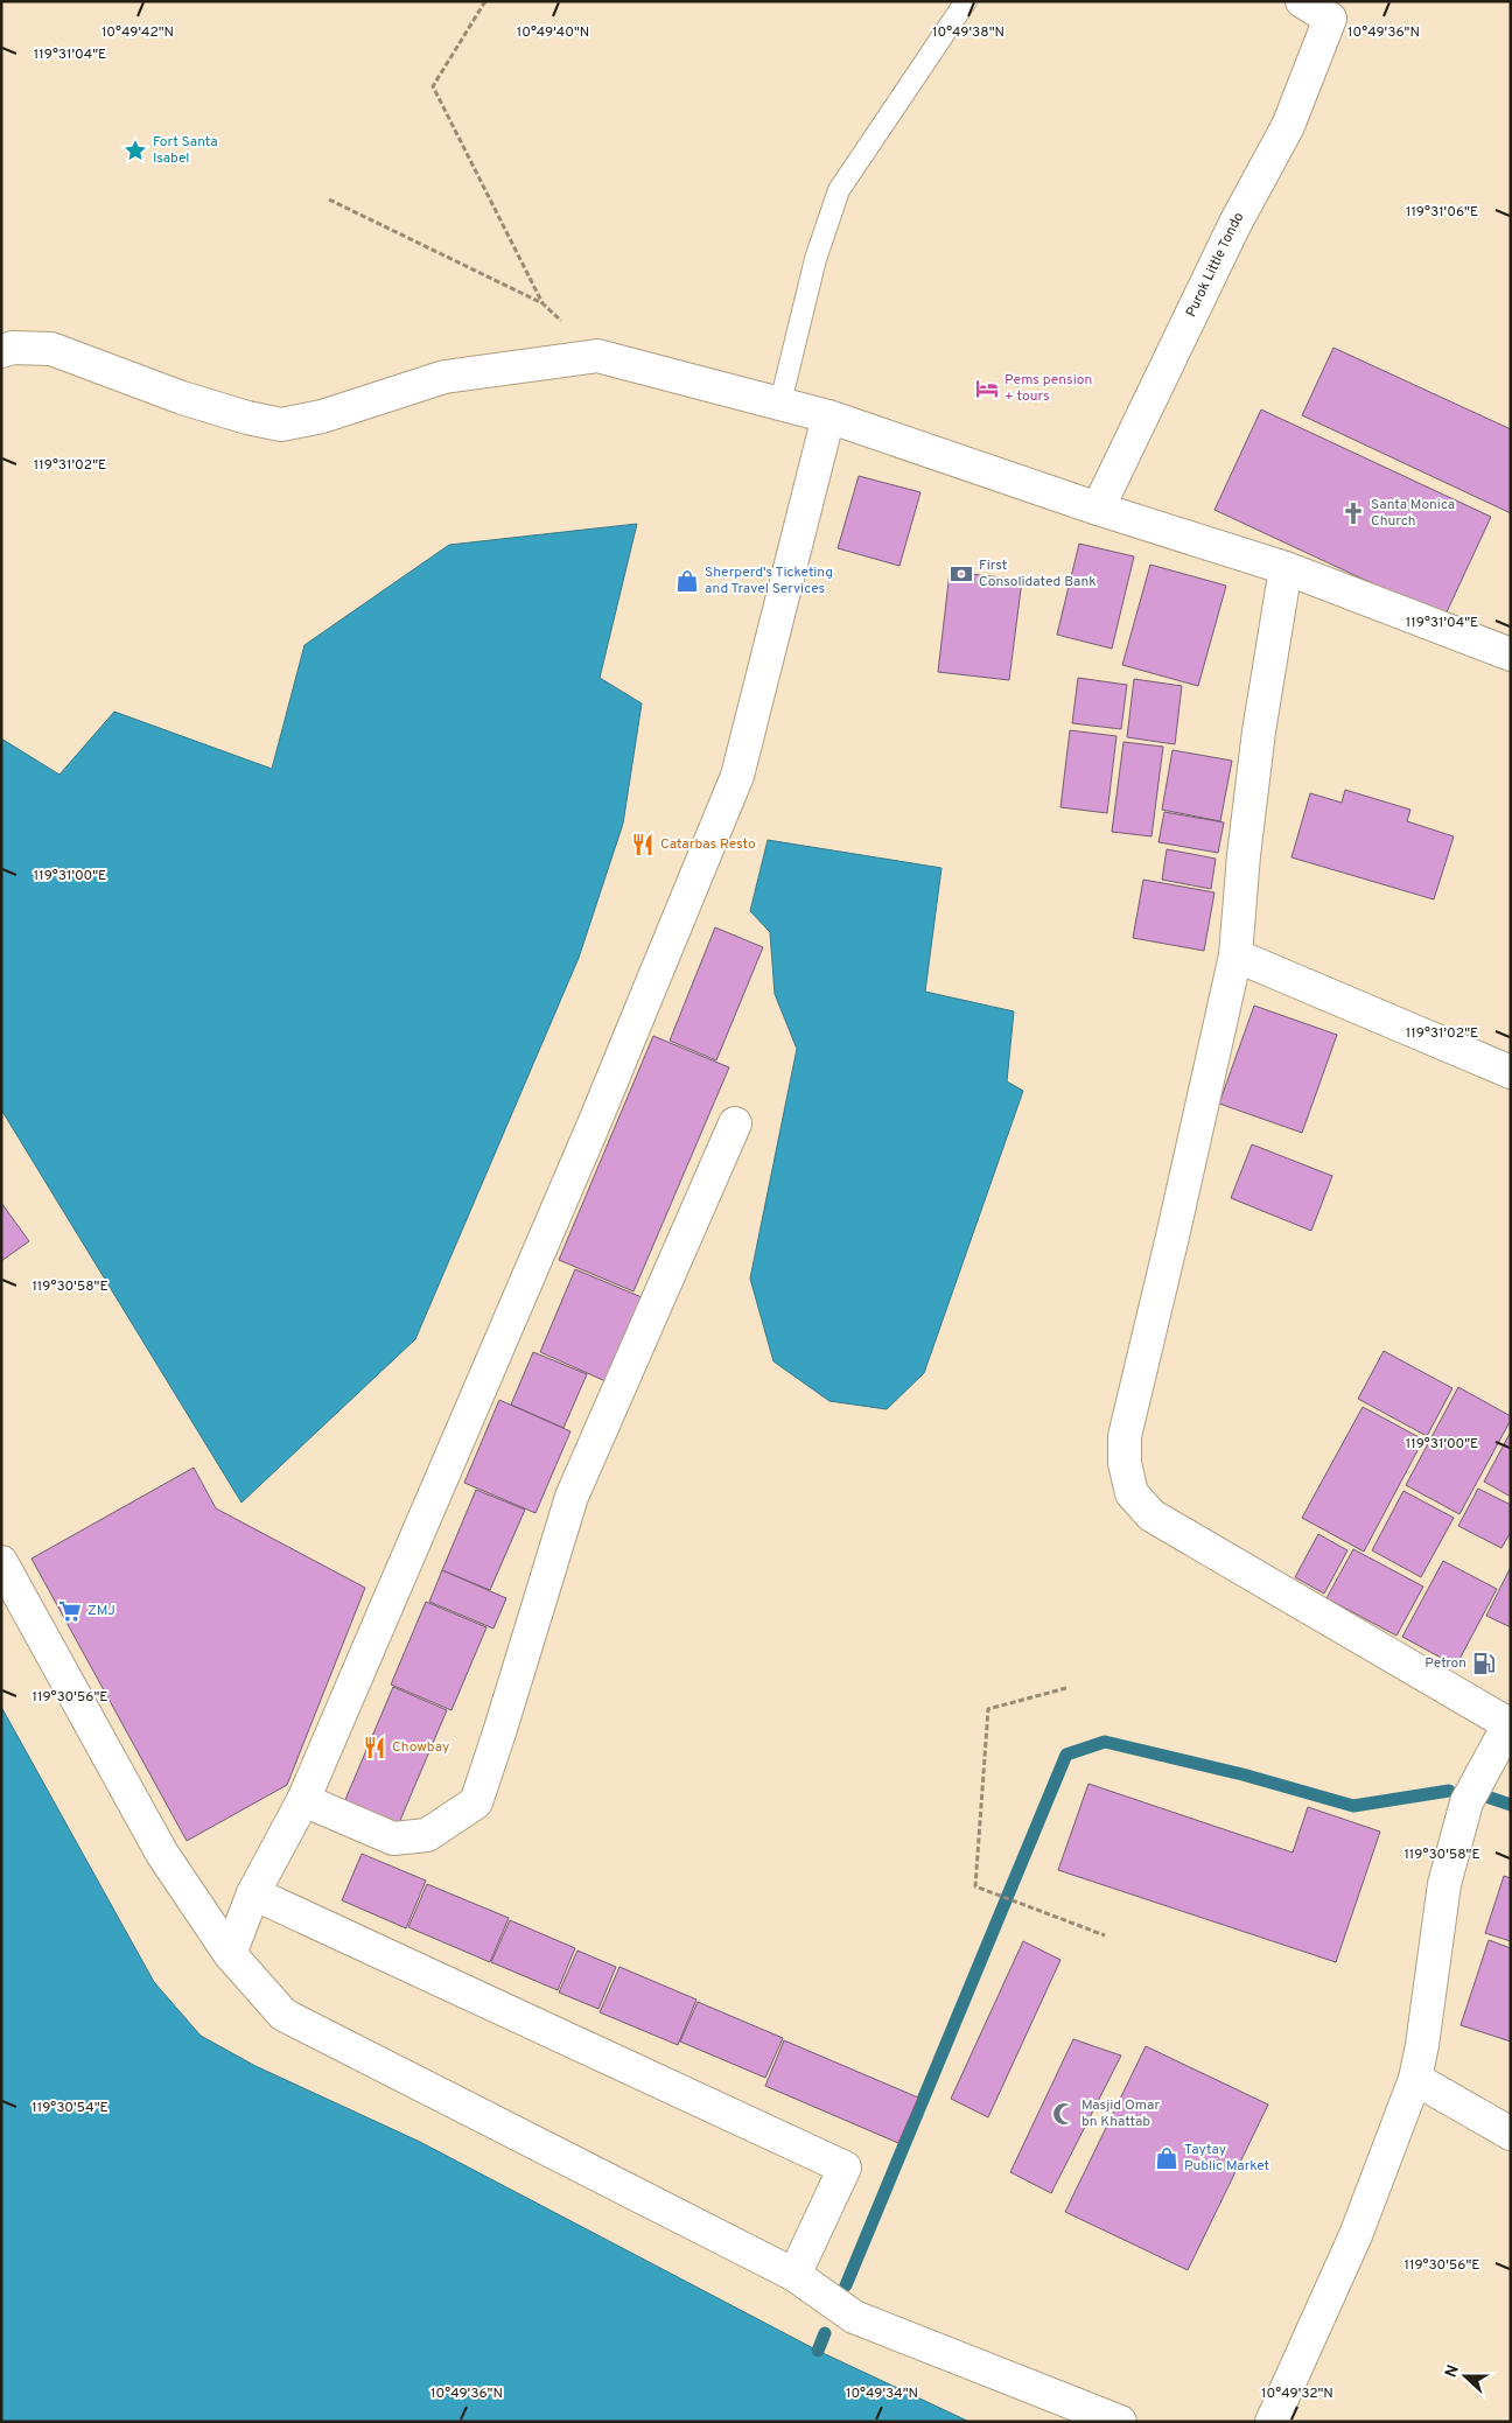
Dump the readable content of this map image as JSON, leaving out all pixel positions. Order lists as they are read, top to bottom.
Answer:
{
  "streets": {
    "street": ["Purok Little Tondo"]
  },
  "places": {
    "place": ["Fort Santa Isabel"],
    "hotel": ["Pems pension + tours"],
    "church": ["Santa Monica Church"],
    "bank": ["First Consolidated Bank"],
    "shop": ["Sherperd's Ticketing and Travel Services", "Taytay Public Market"],
    "restaurant": ["Catarbas Resto", "Chowbay"],
    "supermarket": ["ZMJ"],
    "fuel station": ["Petron"],
    "mosque": ["Masjid Omar bn Khattab"]
  },
  "north": "left",
  "coordinates": [
    "10°49'42\"N",
    "10°49'40\"N",
    "10°49'38\"N",
    "10°49'36\"N",
    "119°31'04\"E",
    "119°31'06\"E",
    "119°31'02\"E",
    "119°31'00\"E",
    "119°30'58\"E",
    "119°30'56\"E",
    "119°30'54\"E",
    "10°49'34\"N",
    "10°49'32\"N"
  ]
}
